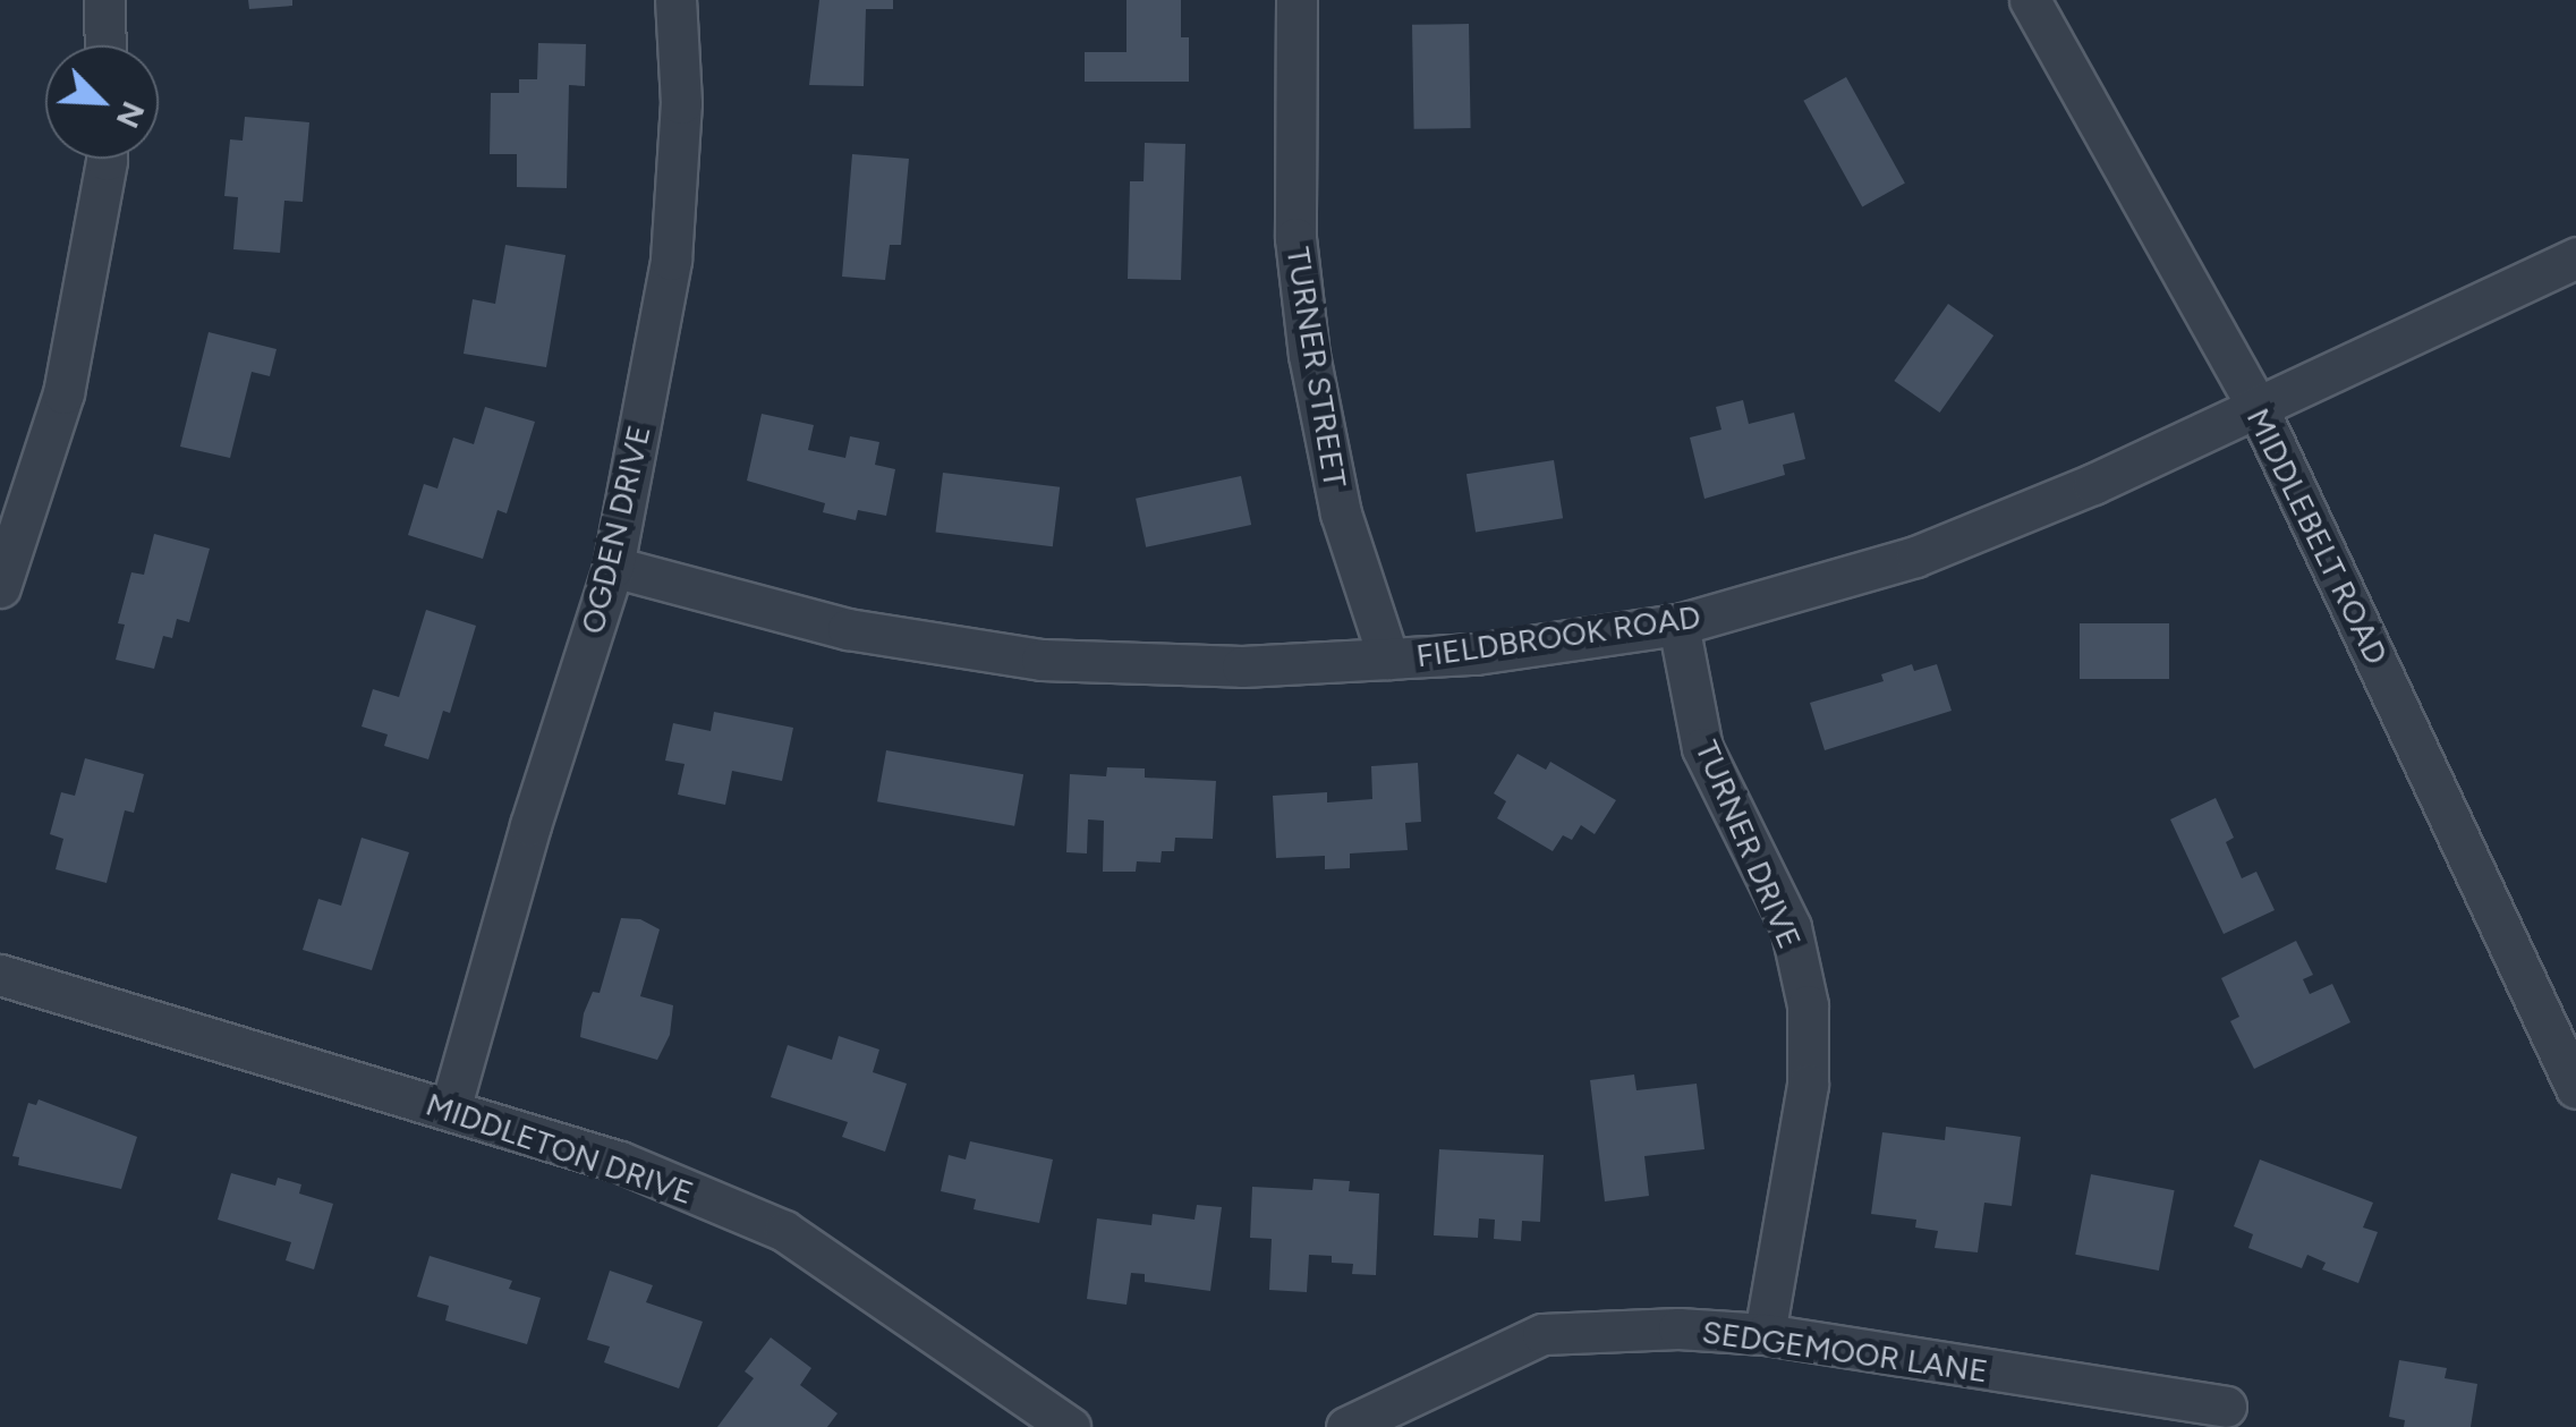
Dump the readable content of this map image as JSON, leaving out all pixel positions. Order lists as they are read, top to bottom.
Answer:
{
  "streets": {
    "street": [
      "TURNER STREET",
      "OGDEN DRIVE",
      "MIDDLEBELT ROAD",
      "FIELDBROOK ROAD",
      "TURNER DRIVE",
      "MIDDLETON DRIVE",
      "SEDGEMOOR LANE"
    ]
  },
  "crossings": [
    ["TURNER STREET", "FIELDBROOK ROAD"],
    ["OGDEN DRIVE", "FIELDBROOK ROAD"],
    ["OGDEN DRIVE", "MIDDLETON DRIVE"],
    ["MIDDLEBELT ROAD", "FIELDBROOK ROAD"],
    ["FIELDBROOK ROAD", "TURNER DRIVE"],
    ["TURNER DRIVE", "SEDGEMOOR LANE"]
  ],
  "north": "bottom right"
}
